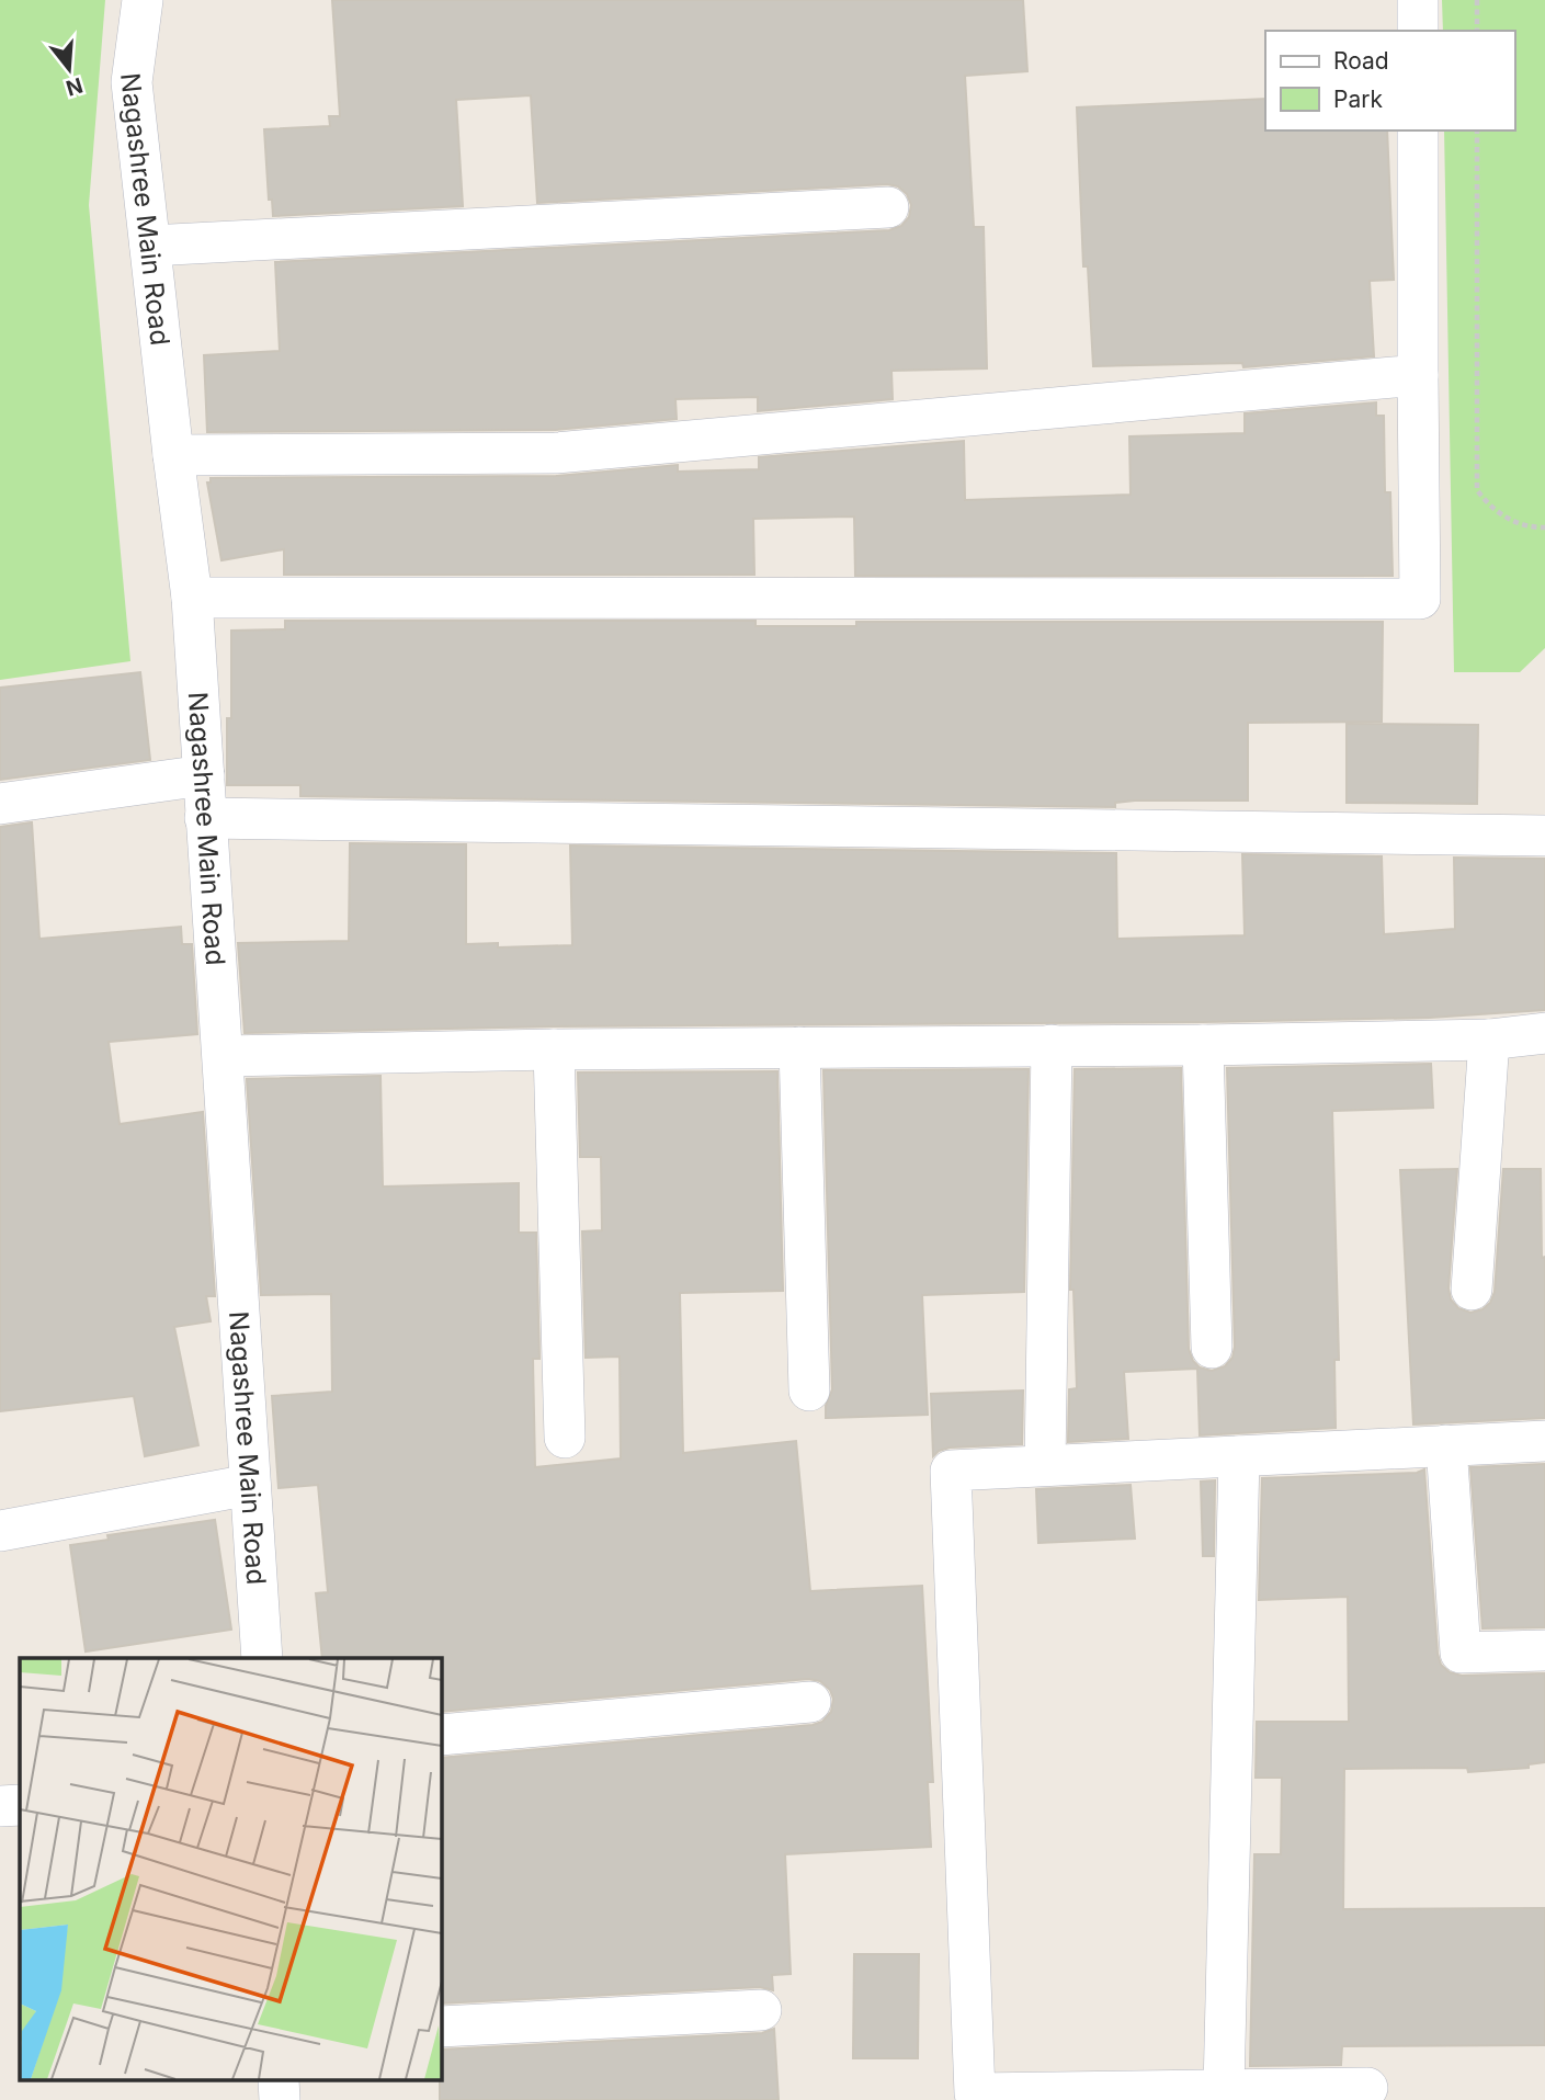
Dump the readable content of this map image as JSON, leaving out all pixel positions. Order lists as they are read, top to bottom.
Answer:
{
  "streets": {
    "street": ["Nagashree Main Road"]
  },
  "legend": ["Road", "Park"],
  "north": "bottom"
}
